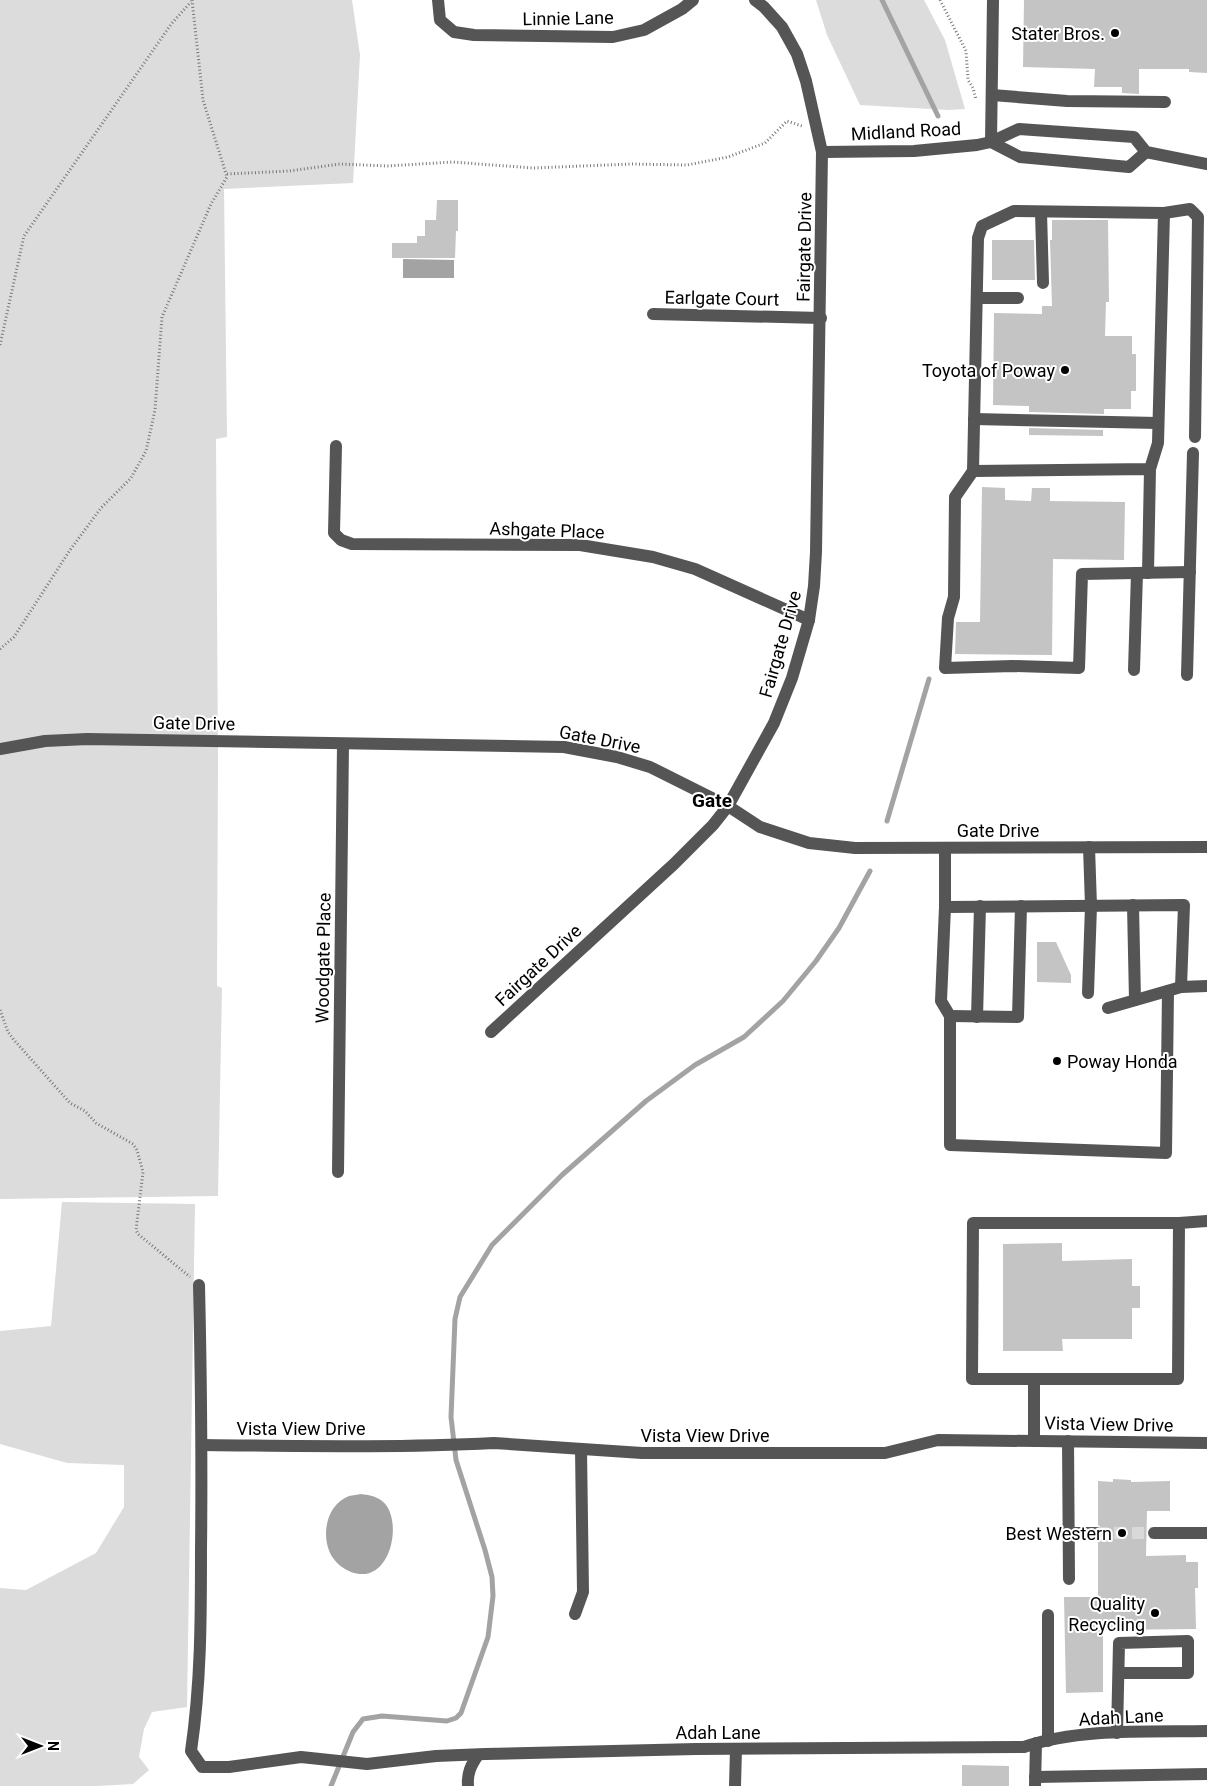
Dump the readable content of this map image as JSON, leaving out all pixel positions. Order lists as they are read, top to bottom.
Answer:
{
  "streets": {
    "street": [
      "Linnie Lane",
      "Midland Road",
      "Fairgate Drive",
      "Earlgate Court",
      "Ashgate Place",
      "Gate Drive",
      "Woodgate Place",
      "Vista View Drive",
      "Adah Lane"
    ]
  },
  "crossings": [
    ["Midland Road", "Fairgate Drive"],
    ["Fairgate Drive", "Earlgate Court"],
    ["Fairgate Drive", "Ashgate Place"],
    ["Fairgate Drive", "Gate Drive"],
    ["Gate Drive", "Woodgate Place"],
    ["Vista View Drive", "Adah Lane"]
  ],
  "districts": ["Gate"],
  "places": [
    "Stater Bros.",
    "Toyota of Poway",
    "Poway Honda",
    "Best Western",
    "Quality Recycling"
  ],
  "north": "right"
}
